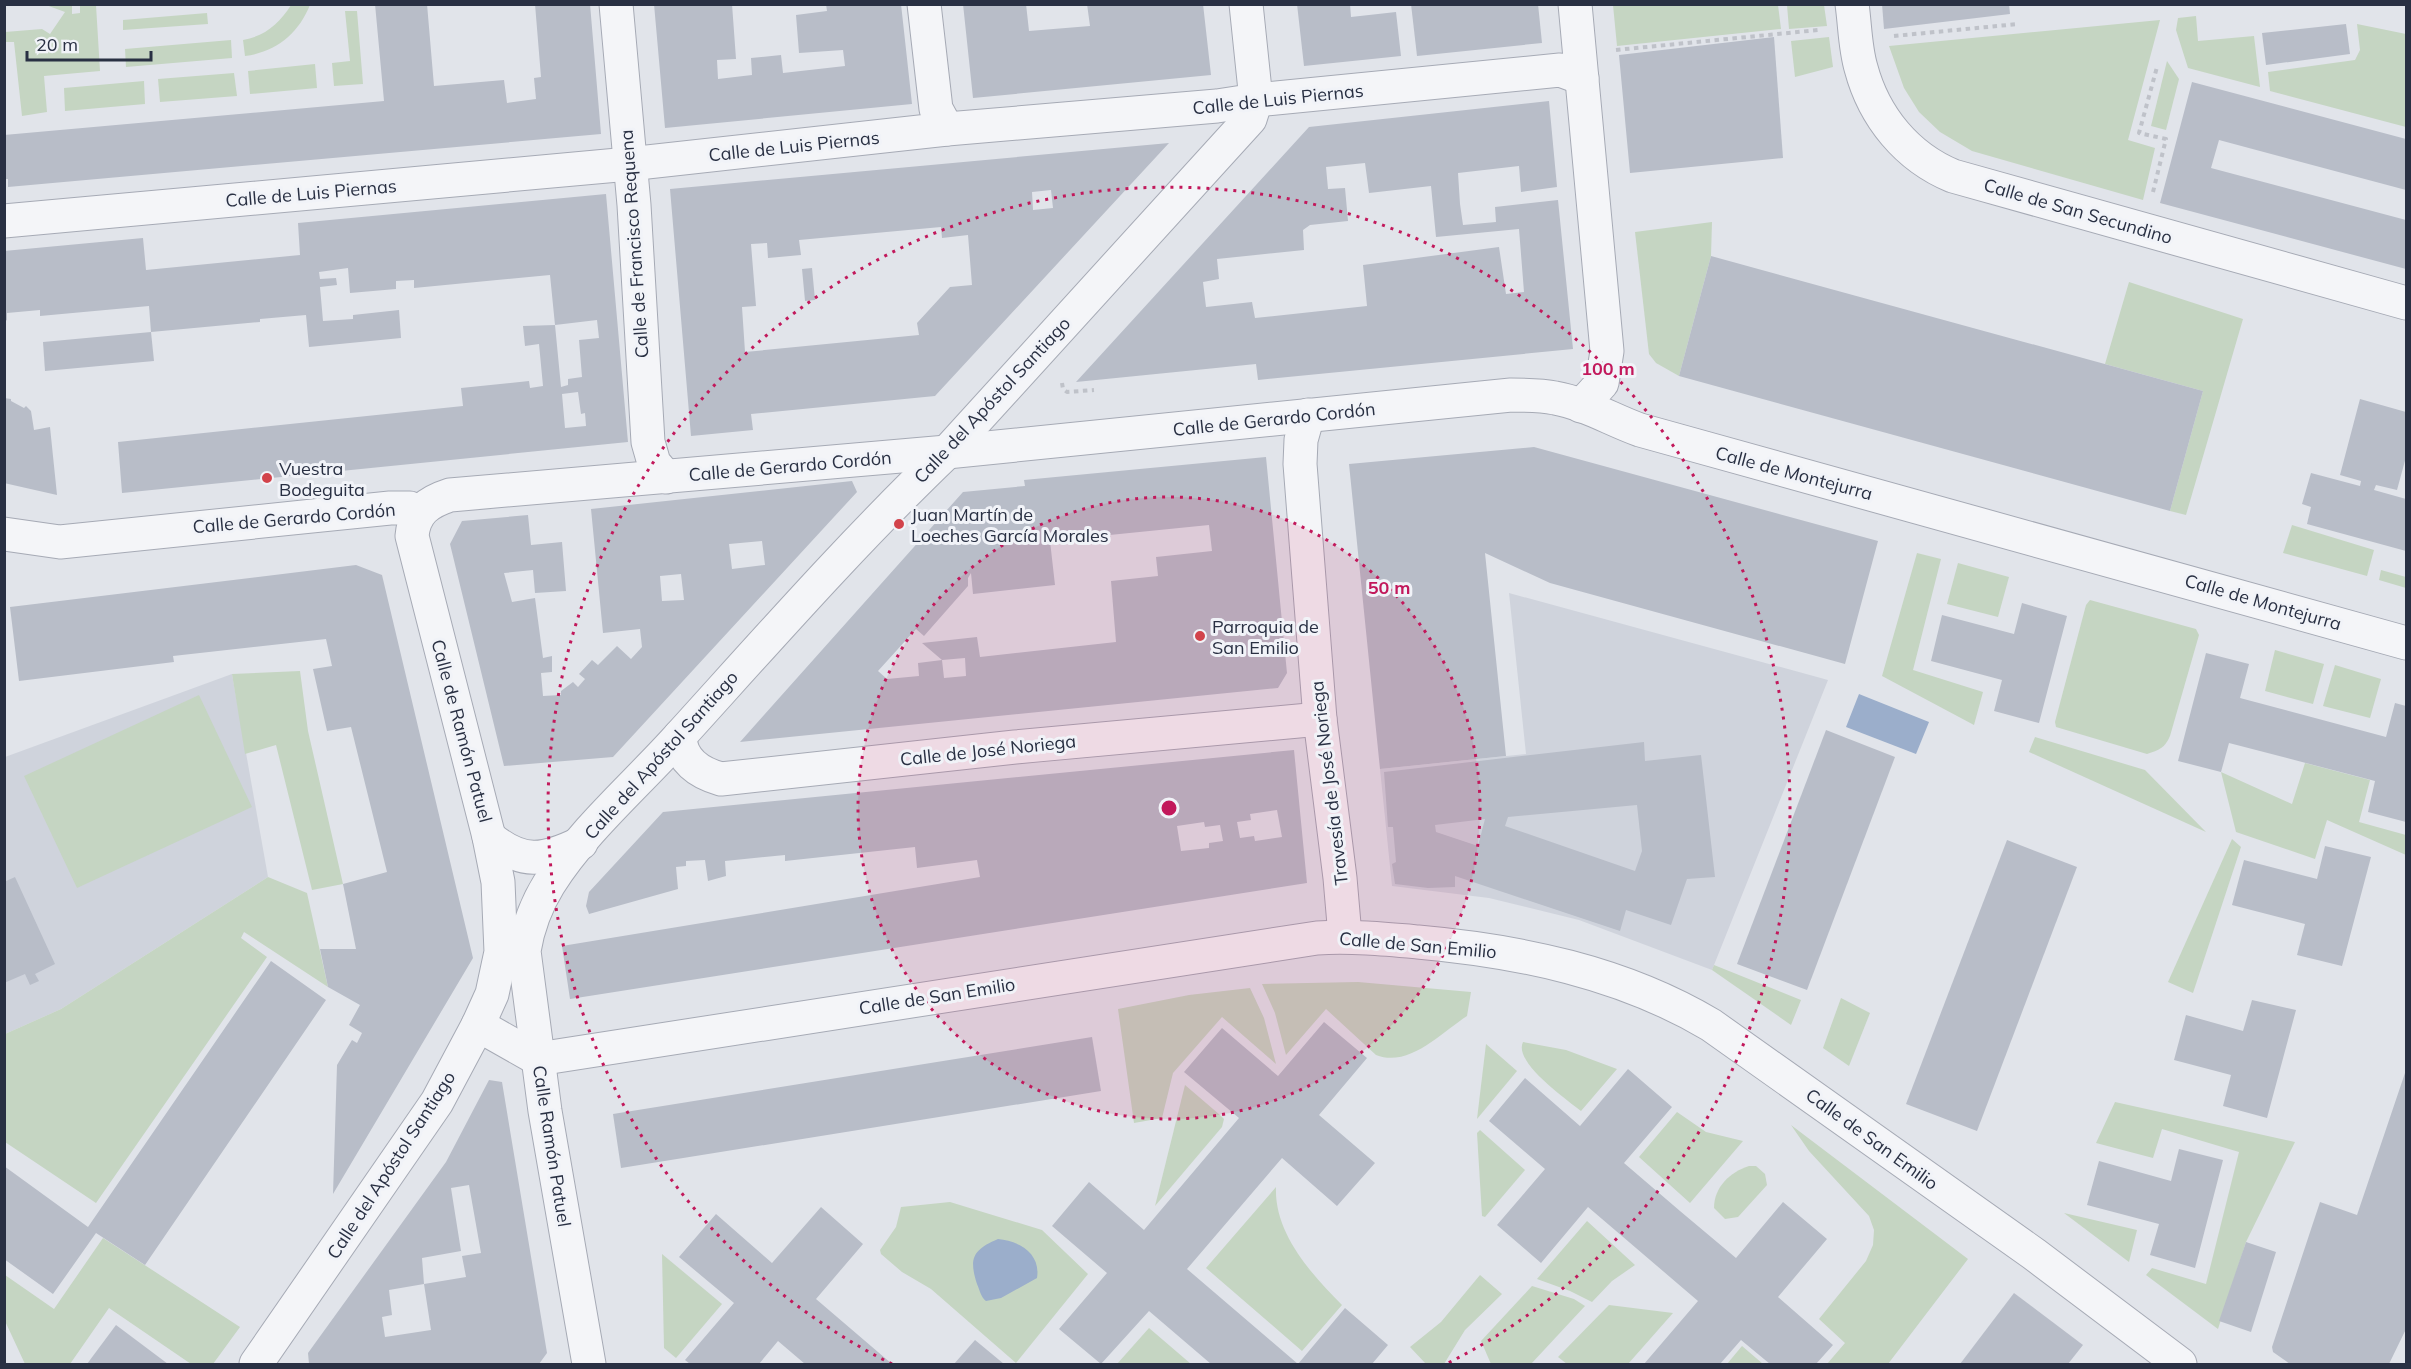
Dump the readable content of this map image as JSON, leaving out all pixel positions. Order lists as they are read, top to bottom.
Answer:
{
  "streets": {
    "street": [
      "Calle de Luis Piernas",
      "Calle de San Secundino",
      "Calle de Francisco Requena",
      "Calle del Apóstol Santiago",
      "Calle de Gerardo Cordón",
      "Calle de Montejurra",
      "Calle de Ramón Patuel",
      "Calle de José Noriega",
      "Travesía de José Noriega",
      "Calle de San Emilio",
      "Calle Ramón Patuel"
    ]
  },
  "crossings": [
    ["Calle de Luis Piernas", "Calle de Francisco Requena"],
    ["Calle de Luis Piernas", "Calle del Apóstol Santiago"],
    ["Calle de Francisco Requena", "Calle de Gerardo Cordón"],
    ["Calle del Apóstol Santiago", "Calle de Gerardo Cordón"],
    ["Calle del Apóstol Santiago", "Calle de Ramón Patuel"],
    ["Calle del Apóstol Santiago", "Calle de José Noriega"],
    ["Calle del Apóstol Santiago", "Calle Ramón Patuel"],
    ["Calle de Gerardo Cordón", "Calle de Montejurra"],
    ["Calle de Gerardo Cordón", "Calle de Ramón Patuel"],
    ["Calle de Gerardo Cordón", "Travesía de José Noriega"],
    ["Calle de José Noriega", "Travesía de José Noriega"],
    ["Travesía de José Noriega", "Calle de San Emilio"],
    ["Calle de San Emilio", "Calle Ramón Patuel"]
  ],
  "places": ["Vuestra Bodeguita", "Juan Martín de Loeches García Morales", "Parroquia de San Emilio"],
  "scale_bar": "20 m",
  "rings": ["100 m", "50 m"]
}
